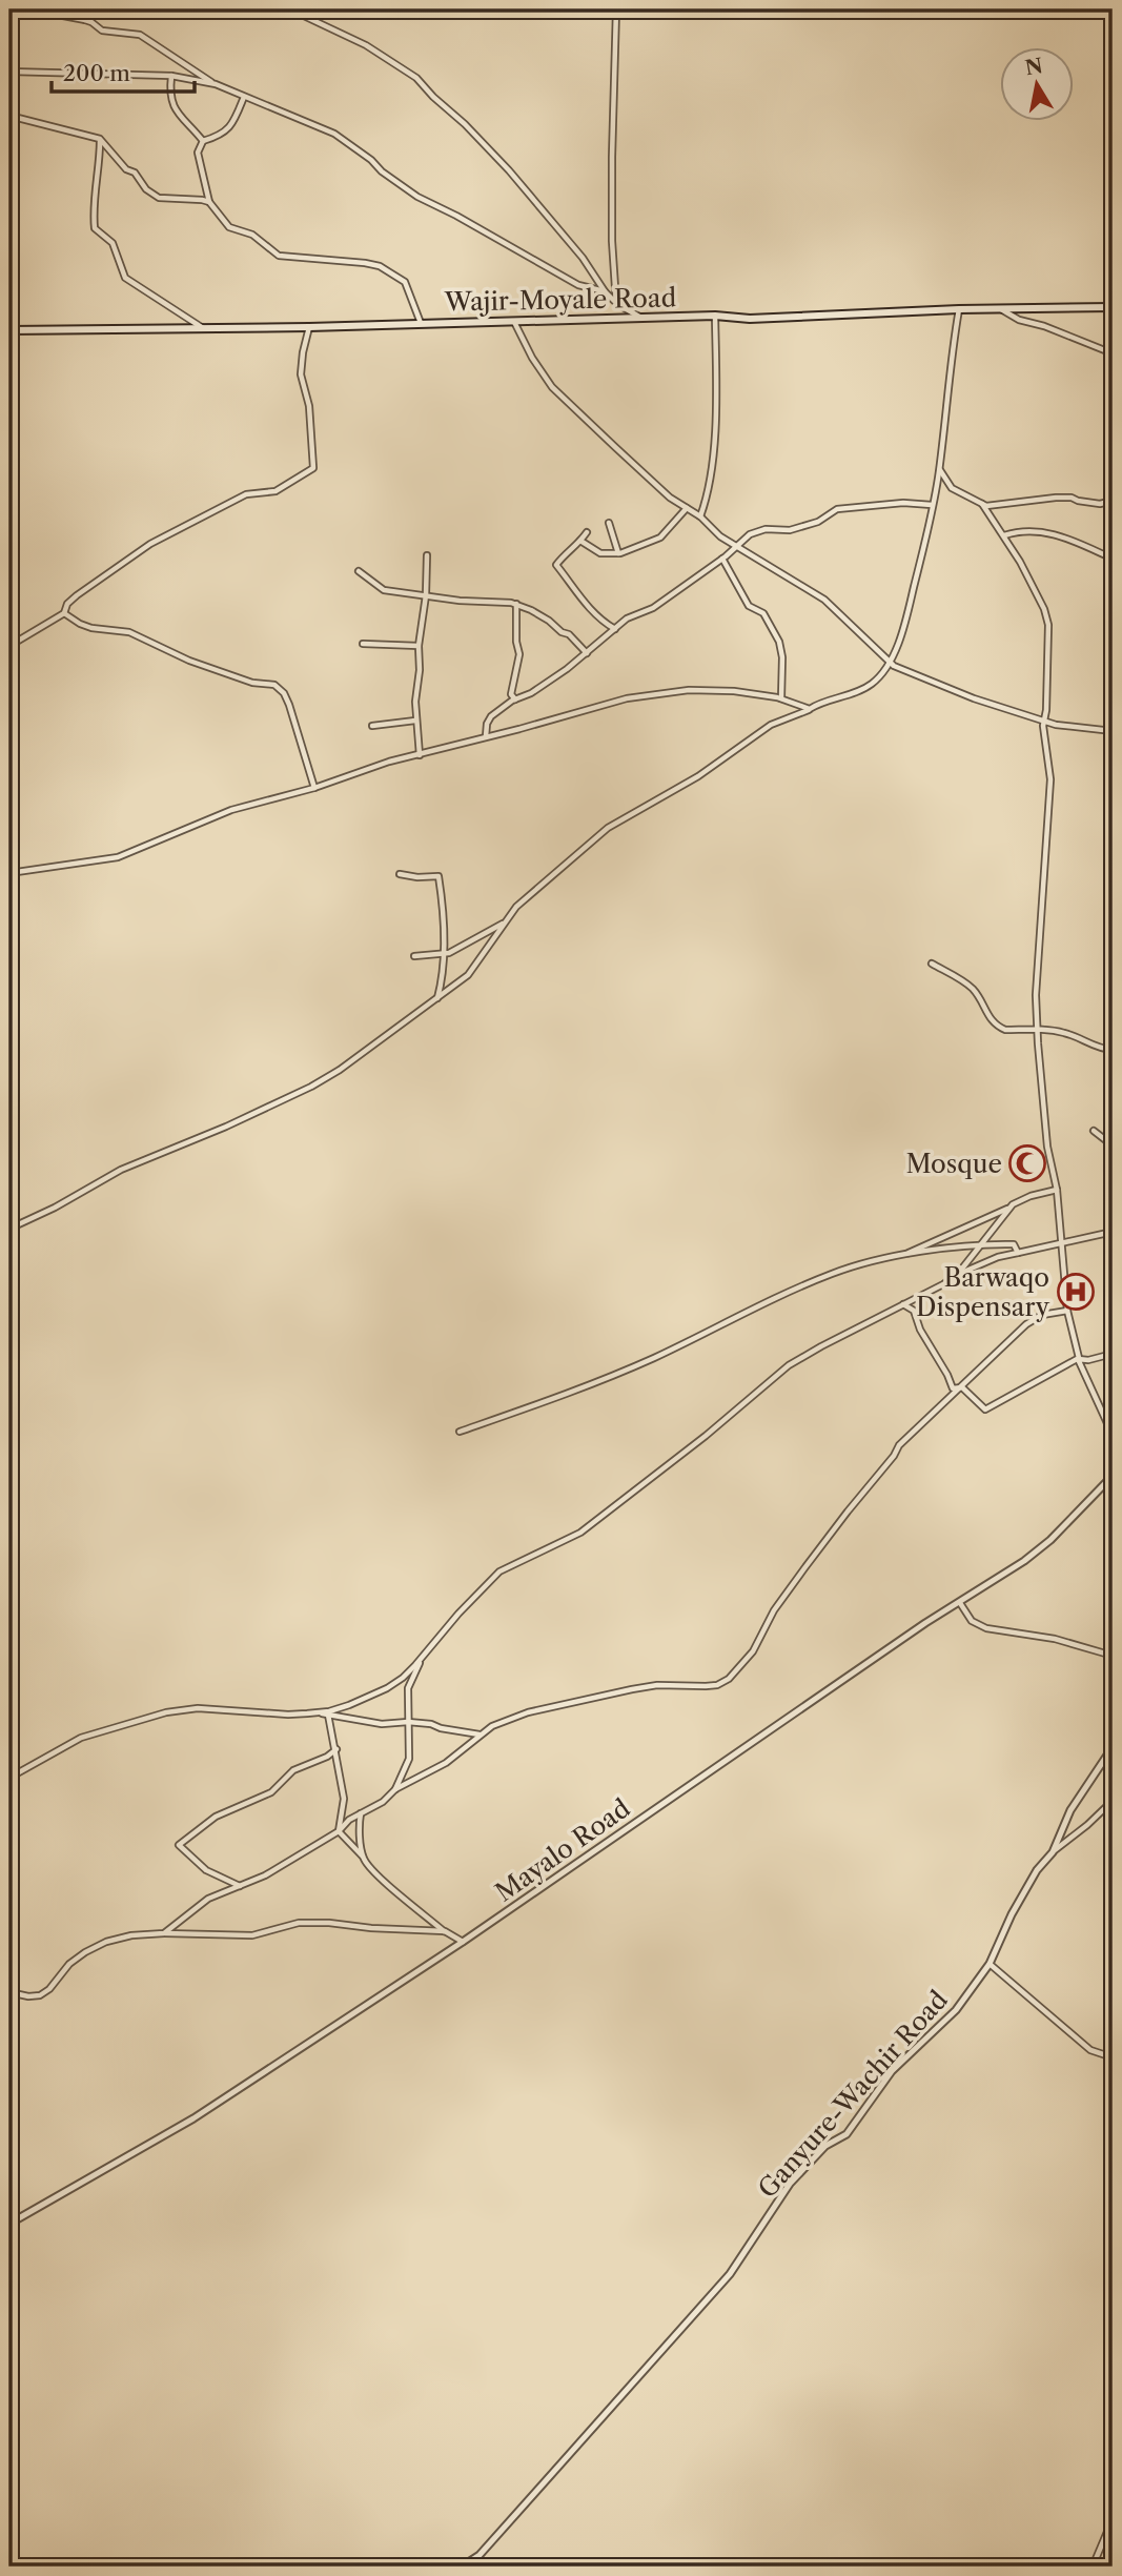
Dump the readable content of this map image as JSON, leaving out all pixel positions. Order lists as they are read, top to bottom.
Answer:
{
  "streets": {
    "main road": ["Wajir-Moyale Road"],
    "street": ["Mayalo Road", "Ganyure-Wachir Road"]
  },
  "places": {
    "mosque": ["Mosque"],
    "hospital": ["Barwaqo Dispensary"]
  },
  "scale_bar": "200 m",
  "north": "top"
}
